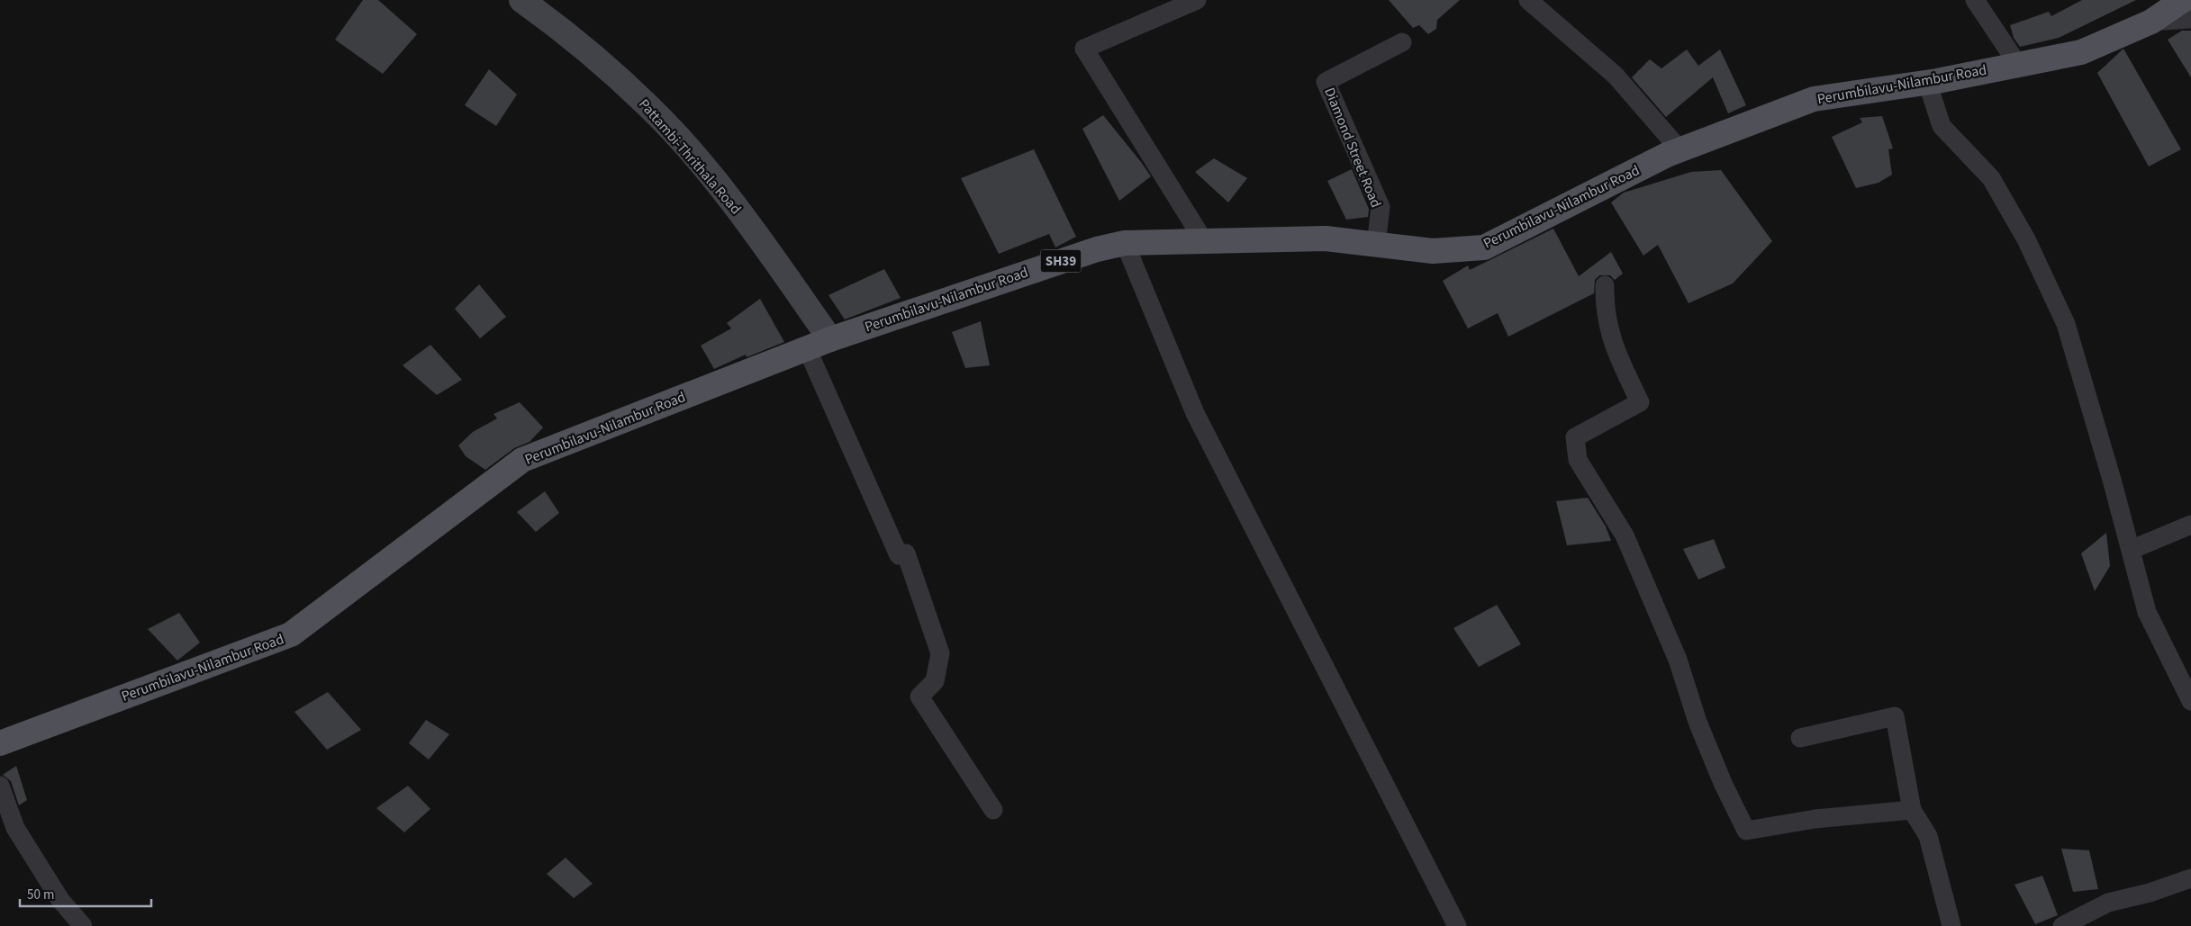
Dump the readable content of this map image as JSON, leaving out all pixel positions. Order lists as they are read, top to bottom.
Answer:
{
  "streets": {
    "main road": ["Perumbilavu-Nilambur Road", "Pattambi-Thrithala Road", "SH39"],
    "street": ["Diamond Street Road"]
  },
  "crossings": [
    ["Perumbilavu-Nilambur Road", "Diamond Street Road"],
    ["Perumbilavu-Nilambur Road", "Pattambi-Thrithala Road"]
  ],
  "scale_bar": "50 m"
}
